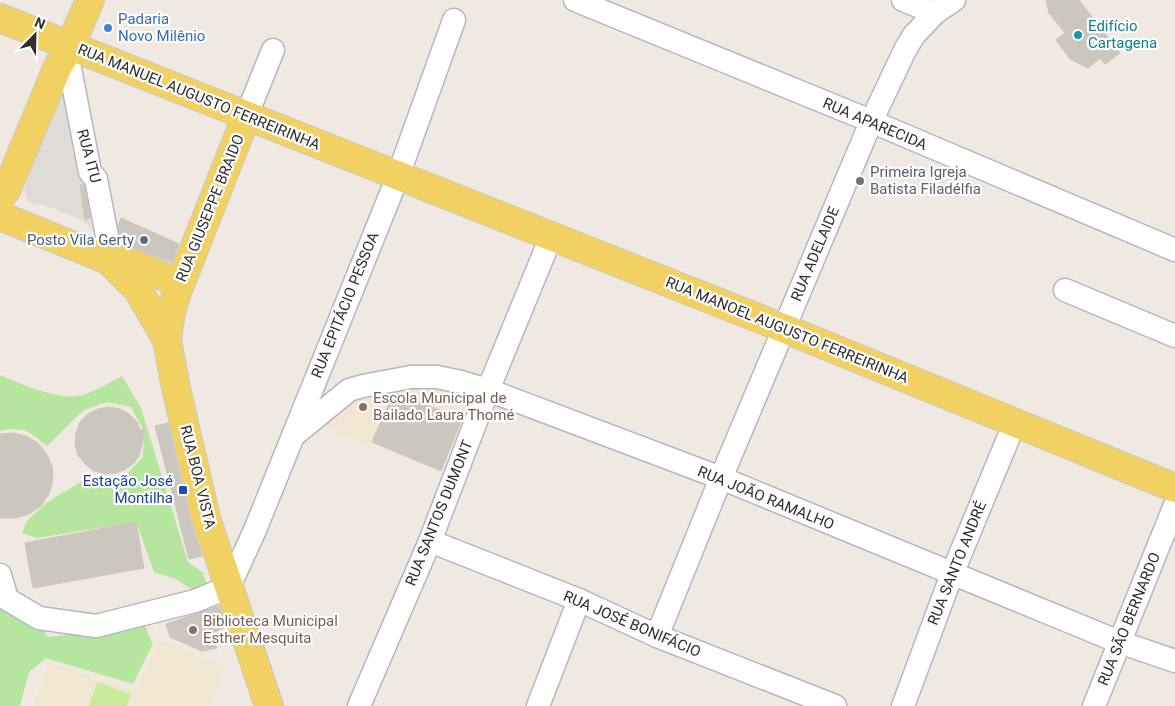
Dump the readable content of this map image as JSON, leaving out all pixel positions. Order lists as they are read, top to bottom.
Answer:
{
  "streets": {
    "main road": [
      "RUA MANUEL AUGUSTO FERREIRINHA",
      "RUA GIUSEPPE BRAIDO",
      "RUA MANOEL AUGUSTO FERREIRINHA",
      "RUA BOA VISTA"
    ],
    "street": [
      "RUA APARECIDA",
      "RUA ITU",
      "RUA ADELAIDE",
      "RUA EPITÁCIO PESSOA",
      "RUA JOÃO RAMALHO",
      "RUA SANTOS DUMONT",
      "RUA SANTO ANDRÉ",
      "RUA SÃO BERNARDO",
      "RUA JOSÉ BONIFÁCIO"
    ]
  },
  "crossings": [
    ["RUA MANUEL AUGUSTO FERREIRINHA", "RUA ITU"],
    ["RUA MANUEL AUGUSTO FERREIRINHA", "RUA GIUSEPPE BRAIDO"],
    ["RUA MANUEL AUGUSTO FERREIRINHA", "RUA EPITÁCIO PESSOA"],
    ["RUA MANUEL AUGUSTO FERREIRINHA", "RUA MANOEL AUGUSTO FERREIRINHA"],
    ["RUA APARECIDA", "RUA ADELAIDE"],
    ["RUA ITU", "RUA BOA VISTA"],
    ["RUA GIUSEPPE BRAIDO", "RUA BOA VISTA"],
    ["RUA ADELAIDE", "RUA MANOEL AUGUSTO FERREIRINHA"],
    ["RUA ADELAIDE", "RUA JOÃO RAMALHO"],
    ["RUA ADELAIDE", "RUA JOSÉ BONIFÁCIO"],
    ["RUA EPITÁCIO PESSOA", "RUA MANOEL AUGUSTO FERREIRINHA"],
    ["RUA EPITÁCIO PESSOA", "RUA BOA VISTA"],
    ["RUA EPITÁCIO PESSOA", "RUA JOÃO RAMALHO"],
    ["RUA MANOEL AUGUSTO FERREIRINHA", "RUA SANTOS DUMONT"],
    ["RUA MANOEL AUGUSTO FERREIRINHA", "RUA SANTO ANDRÉ"],
    ["RUA JOÃO RAMALHO", "RUA SANTOS DUMONT"],
    ["RUA JOÃO RAMALHO", "RUA SANTO ANDRÉ"],
    ["RUA JOÃO RAMALHO", "RUA SÃO BERNARDO"],
    ["RUA SANTOS DUMONT", "RUA JOSÉ BONIFÁCIO"]
  ],
  "places": {
    "other": [
      "Padaria Novo Milênio",
      "Edifício Cartagena",
      "Primeira Igreja Batista Filadélfia",
      "Posto Vila Gerty",
      "Escola Municipal de Bailado Laura Thomé",
      "Biblioteca Municipal Esther Mesquita"
    ],
    "transit": ["Estação José Montilha"]
  },
  "north": "top right"
}
